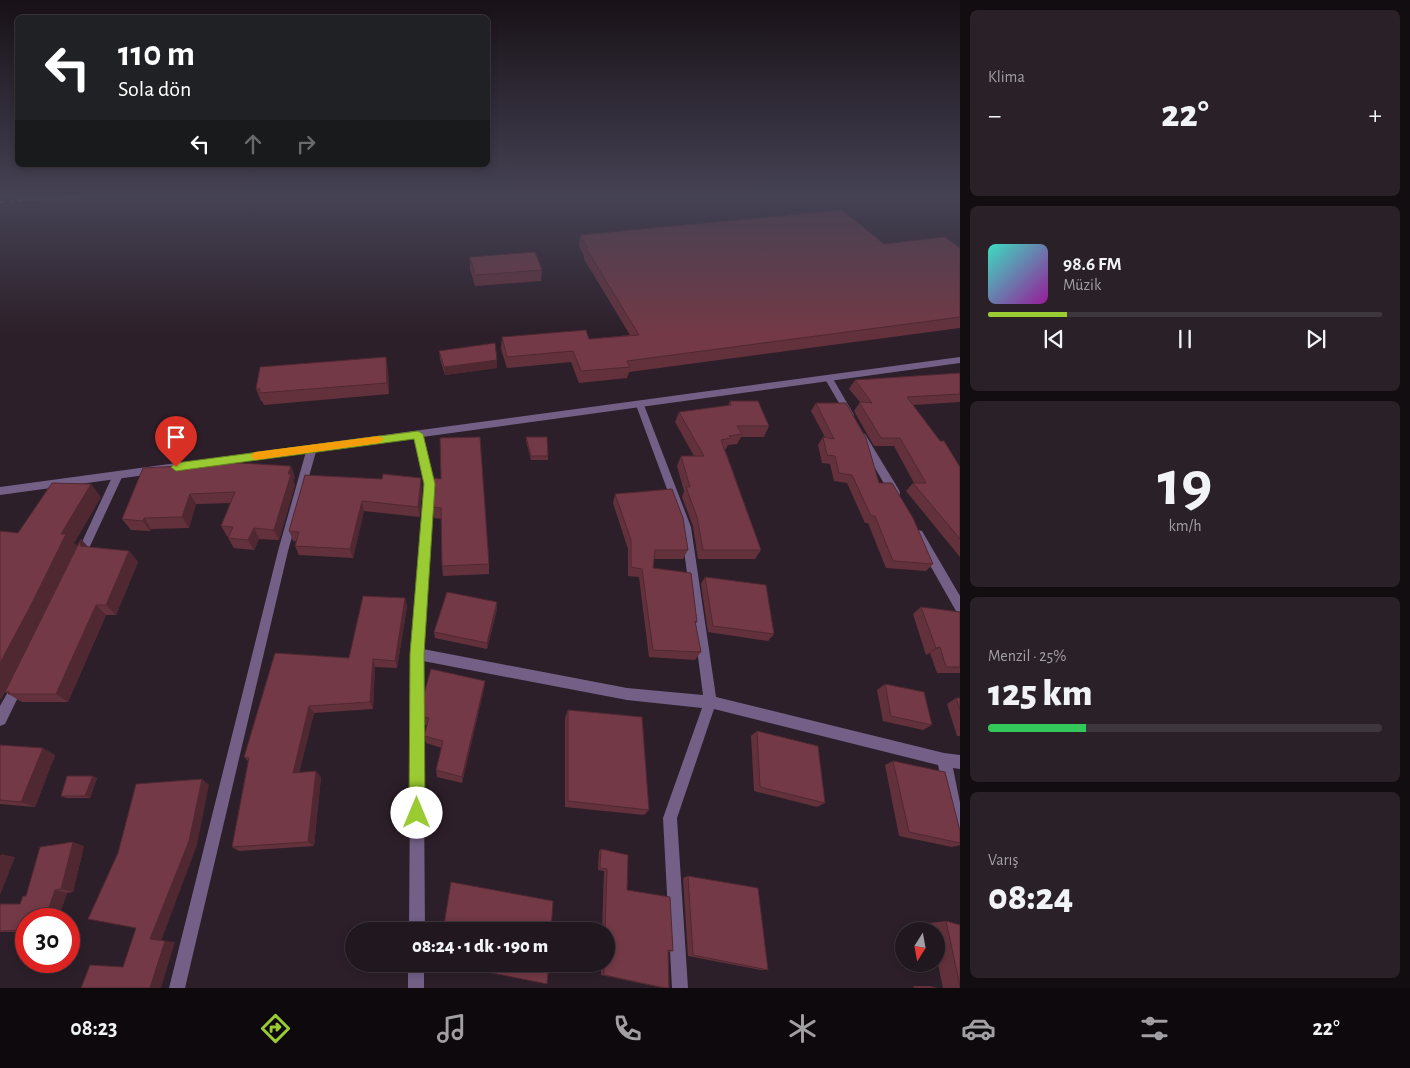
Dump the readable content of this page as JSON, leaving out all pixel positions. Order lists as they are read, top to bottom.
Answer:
{
  "north": "bottom",
  "page": {
    "tile": [
      "Klima",
      ["19", "km/h"],
      ["Menzil · 25%", "125 km"],
      ["Varış", "08:24"]
    ],
    "turn": ["110 m", "Sola dön"],
    "heat": ["−", "22°", "+"],
    "song": ["98.6 FM", "Müzik"],
    "limit": "30",
    "trip": "08:24 · 1 dk · 190 m",
    "tabs": ["08:23", "22°"]
  }
}
